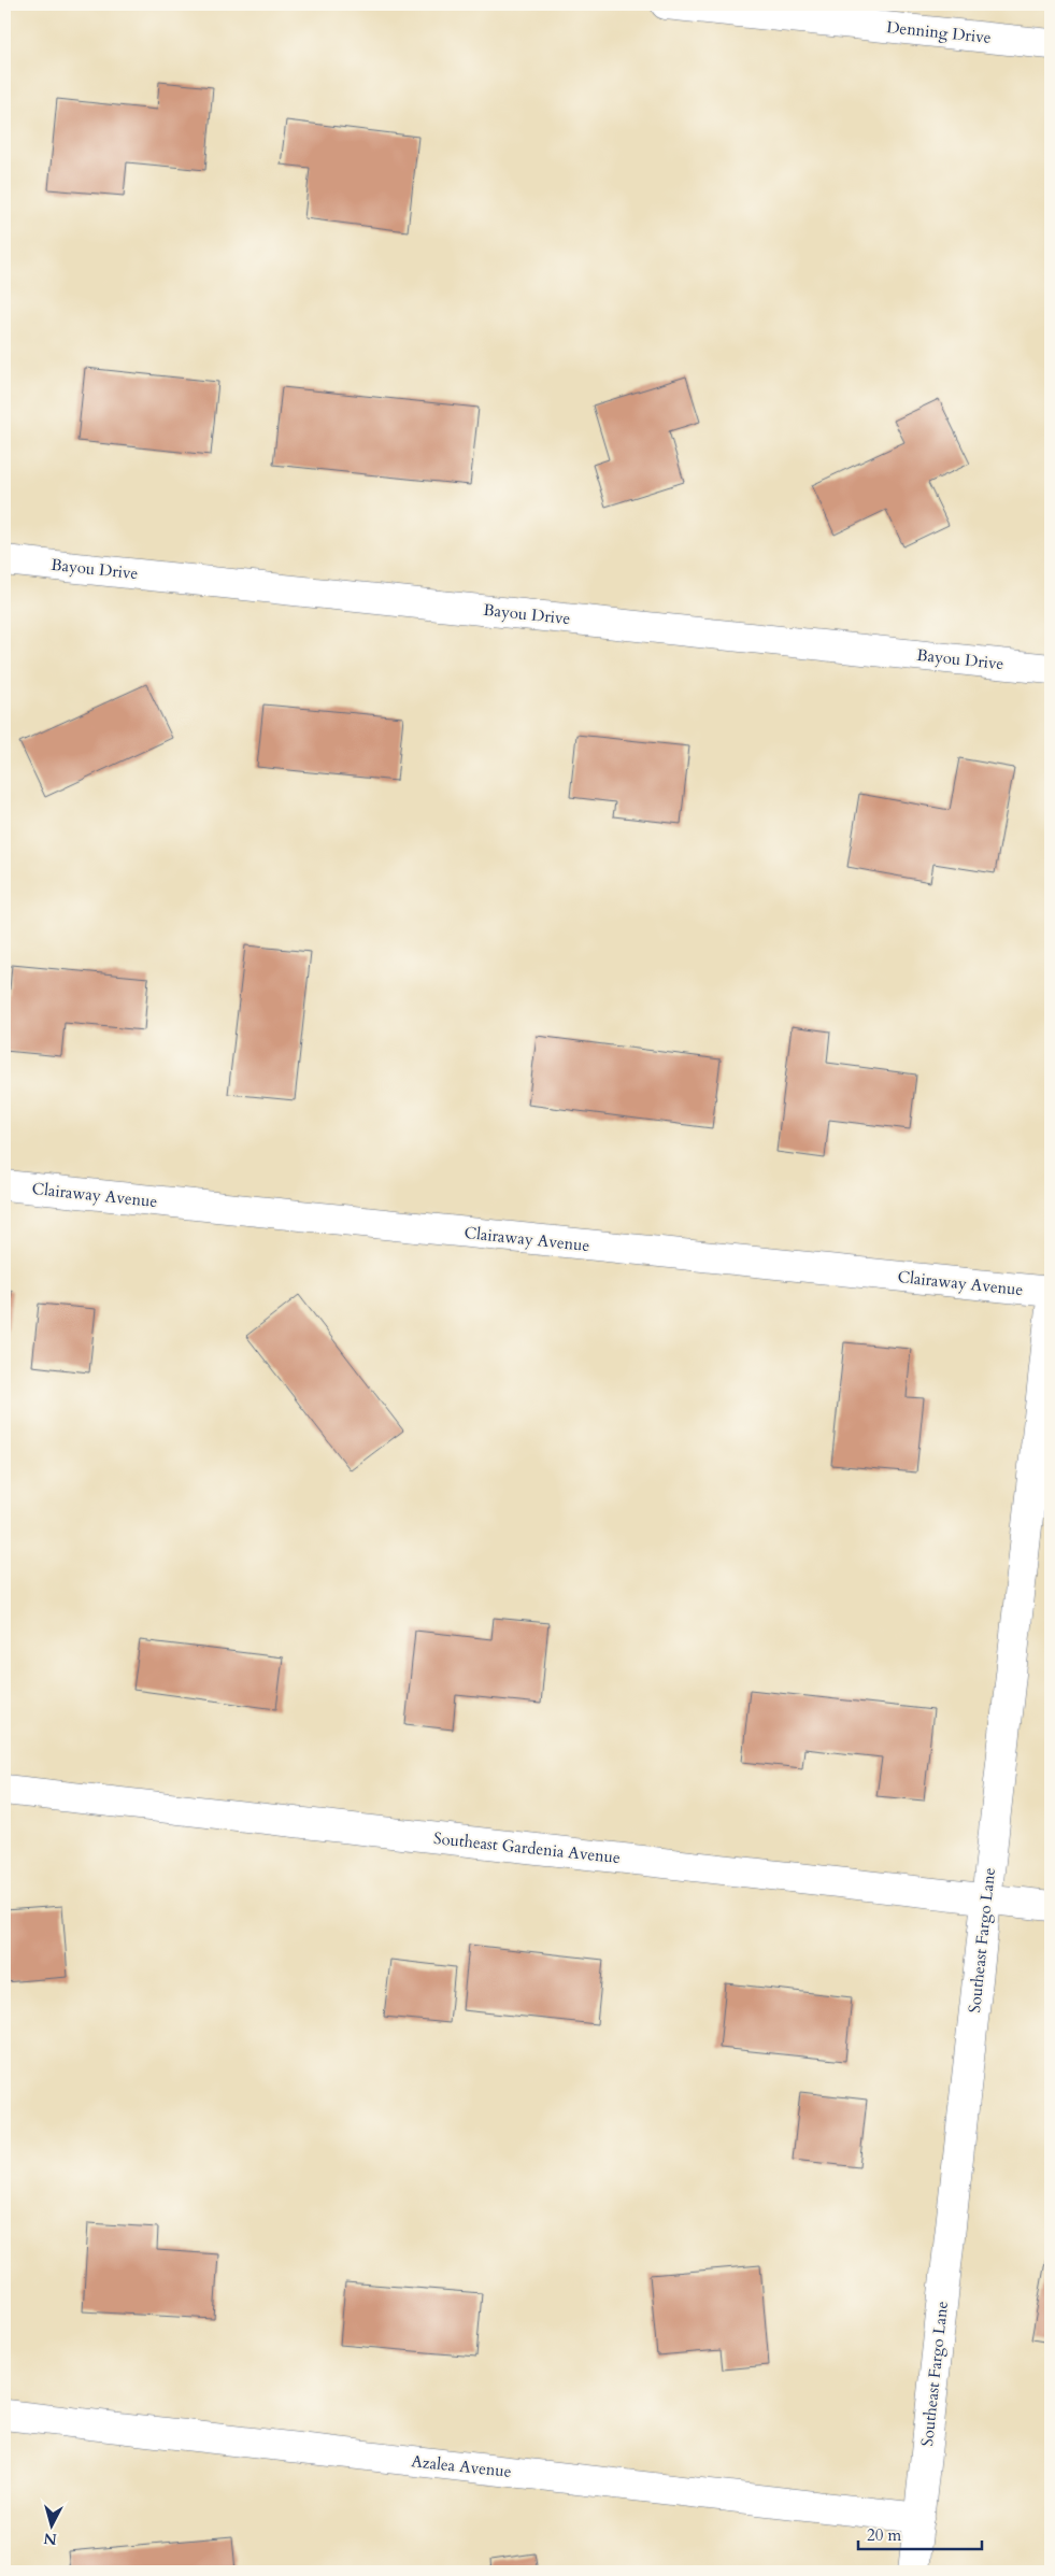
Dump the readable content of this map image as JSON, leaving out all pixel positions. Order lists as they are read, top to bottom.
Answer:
{
  "streets": {
    "street": [
      "Denning Drive",
      "Bayou Drive",
      "Clairaway Avenue",
      "Southeast Gardenia Avenue",
      "Southeast Fargo Lane",
      "Azalea Avenue"
    ]
  },
  "crossings": [
    ["Southeast Gardenia Avenue", "Southeast Fargo Lane"],
    ["Southeast Fargo Lane", "Azalea Avenue"]
  ],
  "scale_bar": "20 m",
  "north": "bottom"
}
